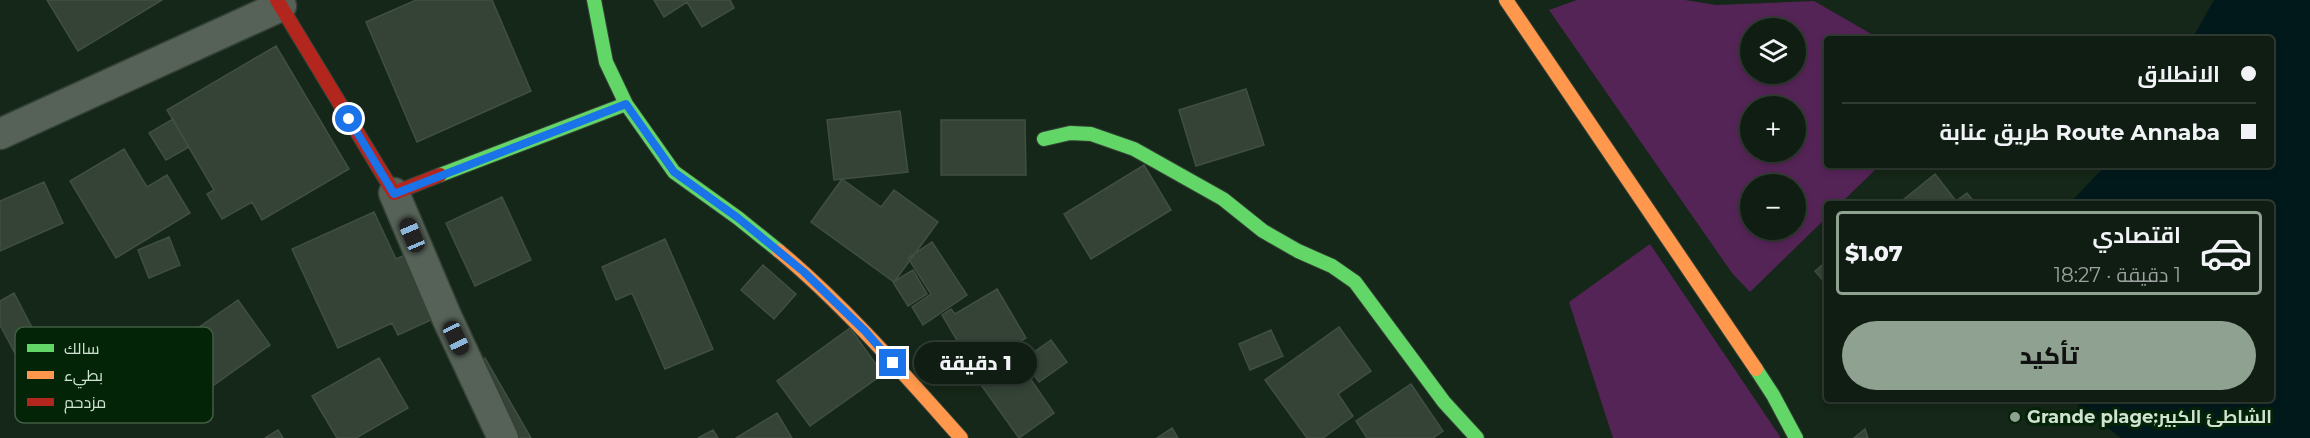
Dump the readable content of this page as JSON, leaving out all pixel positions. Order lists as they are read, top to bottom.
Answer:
{
  "places": ["Grande plage;الشاطئ الكبير"],
  "legend": ["سالك", "بطيء", "مزدحم"],
  "page": {
    "map_buttons": ["+", "−"],
    "banner": ["الانطلاق", "Route Annaba طريق عنابة"],
    "list": [
      {
        "name": "اقتصادي",
        "note": "1 دقيقة · 18:27",
        "value": "$1.07"
      }
    ],
    "buttons": "تأكيد",
    "bubble": "1 دقيقة"
  }
}
